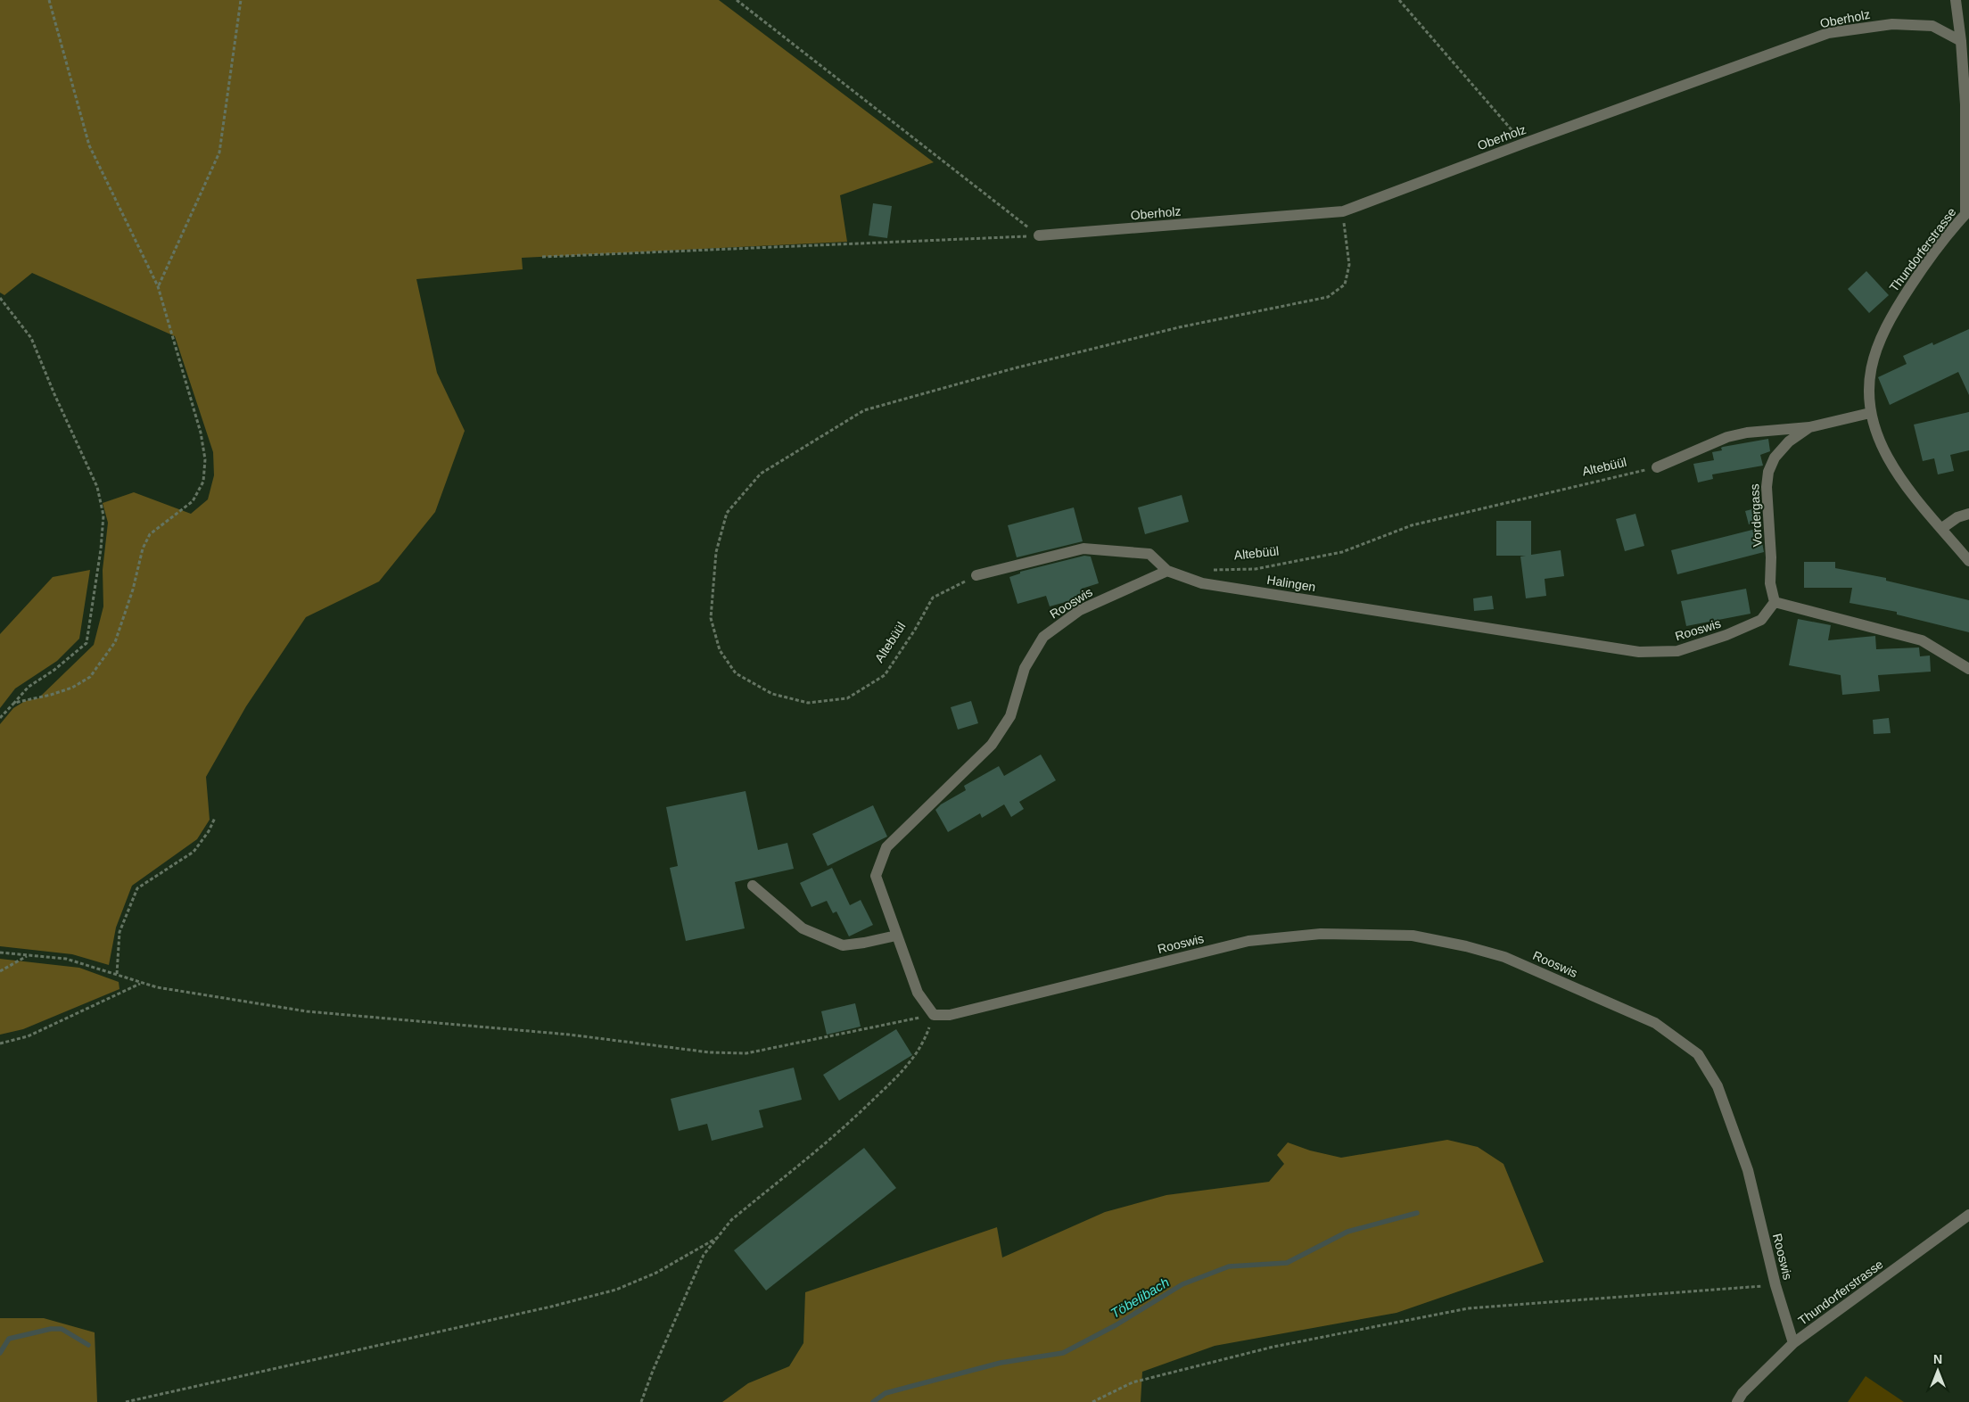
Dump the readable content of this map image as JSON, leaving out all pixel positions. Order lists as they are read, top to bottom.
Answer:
{
  "streets": {
    "street": [
      "Oberholz",
      "Thundorferstrasse",
      "Vordergass",
      "Halingen",
      "Rooswis"
    ],
    "path": ["Altebüül"]
  },
  "crossings": [
    ["Oberholz", "Altebüül"],
    ["Thundorferstrasse", "Vordergass"],
    ["Thundorferstrasse", "Rooswis"],
    ["Vordergass", "Rooswis"],
    ["Halingen", "Rooswis"]
  ],
  "water": ["Töbelibach"],
  "north": "top"
}
